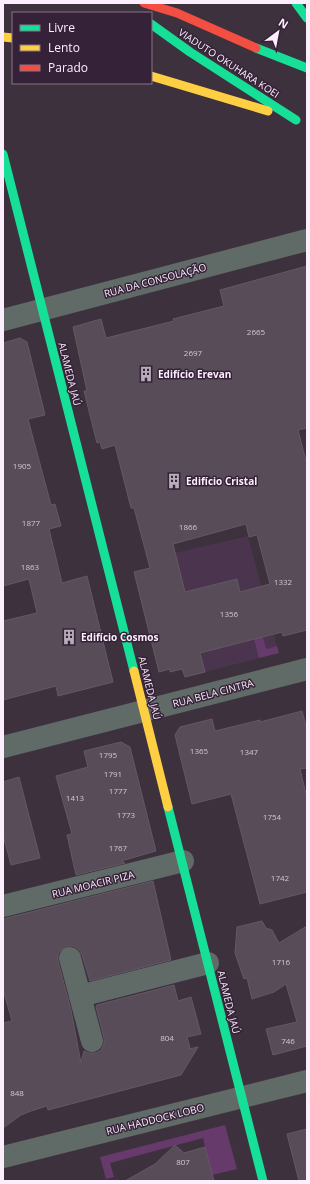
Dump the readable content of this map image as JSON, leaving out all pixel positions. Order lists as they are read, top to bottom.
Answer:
{
  "streets": {
    "street": [
      "VIADUTO OKUHARA KOEI",
      "RUA DA CONSOLAÇÃO",
      "ALAMEDA JAÚ",
      "RUA BELA CINTRA",
      "RUA MOACIR PIZA",
      "RUA HADDOCK LOBO"
    ]
  },
  "crossings": [
    ["RUA DA CONSOLAÇÃO", "ALAMEDA JAÚ"],
    ["ALAMEDA JAÚ", "RUA BELA CINTRA"],
    ["ALAMEDA JAÚ", "RUA MOACIR PIZA"],
    ["ALAMEDA JAÚ", "RUA HADDOCK LOBO"]
  ],
  "places": {
    "building": ["Edifício Erevan", "Edifício Cristal", "Edifício Cosmos"]
  },
  "house_numbers": [
    "2665",
    "2697",
    "1905",
    "1877",
    "1866",
    "1863",
    "1332",
    "1356",
    "1365",
    "1347",
    "1795",
    "1791",
    "1777",
    "1413",
    "1773",
    "1754",
    "1767",
    "1742",
    "1716",
    "804",
    "746",
    "848",
    "807"
  ],
  "legend": ["Livre", "Lento", "Parado"],
  "north": "top right"
}
